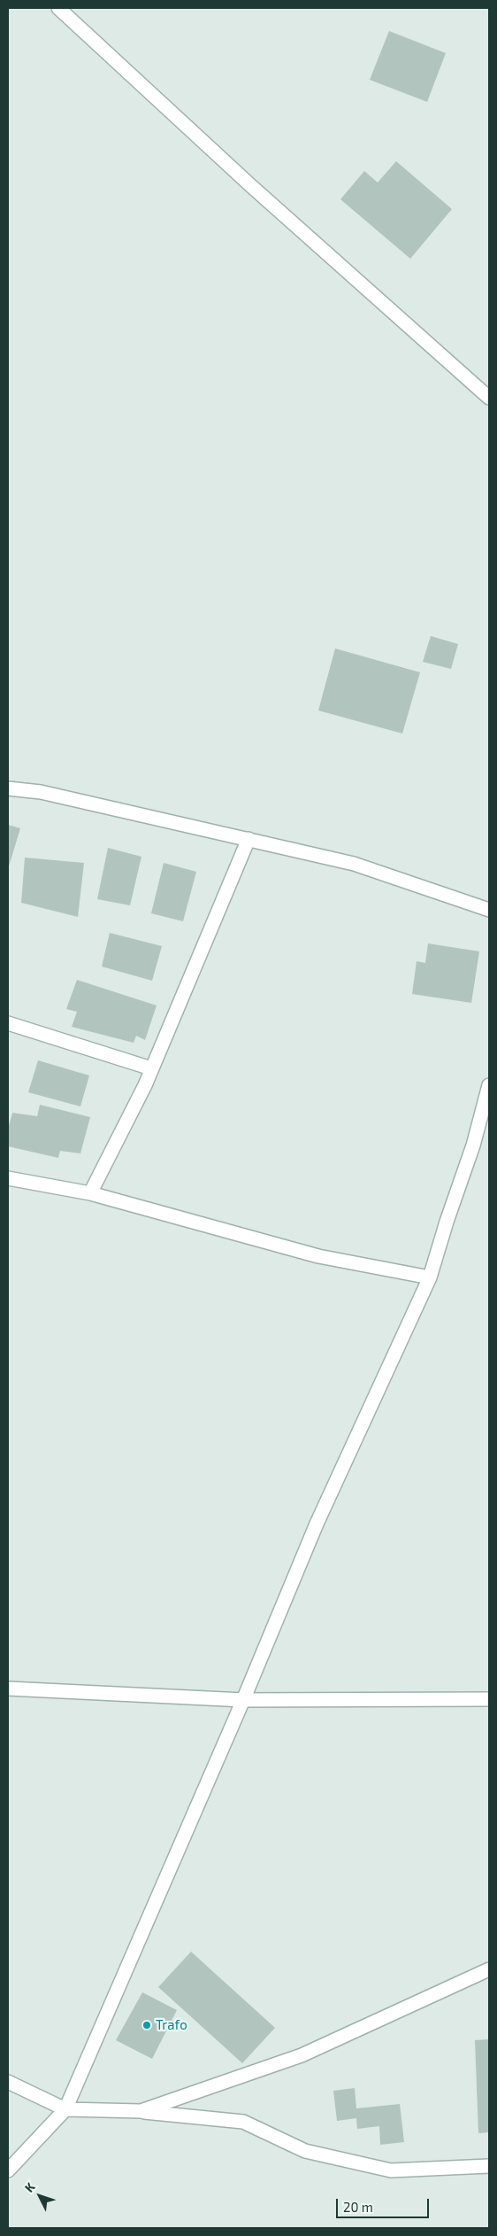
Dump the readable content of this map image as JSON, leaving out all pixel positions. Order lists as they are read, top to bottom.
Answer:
{
  "places": ["Trafo"],
  "scale_bar": "20 m",
  "north": "top left"
}
